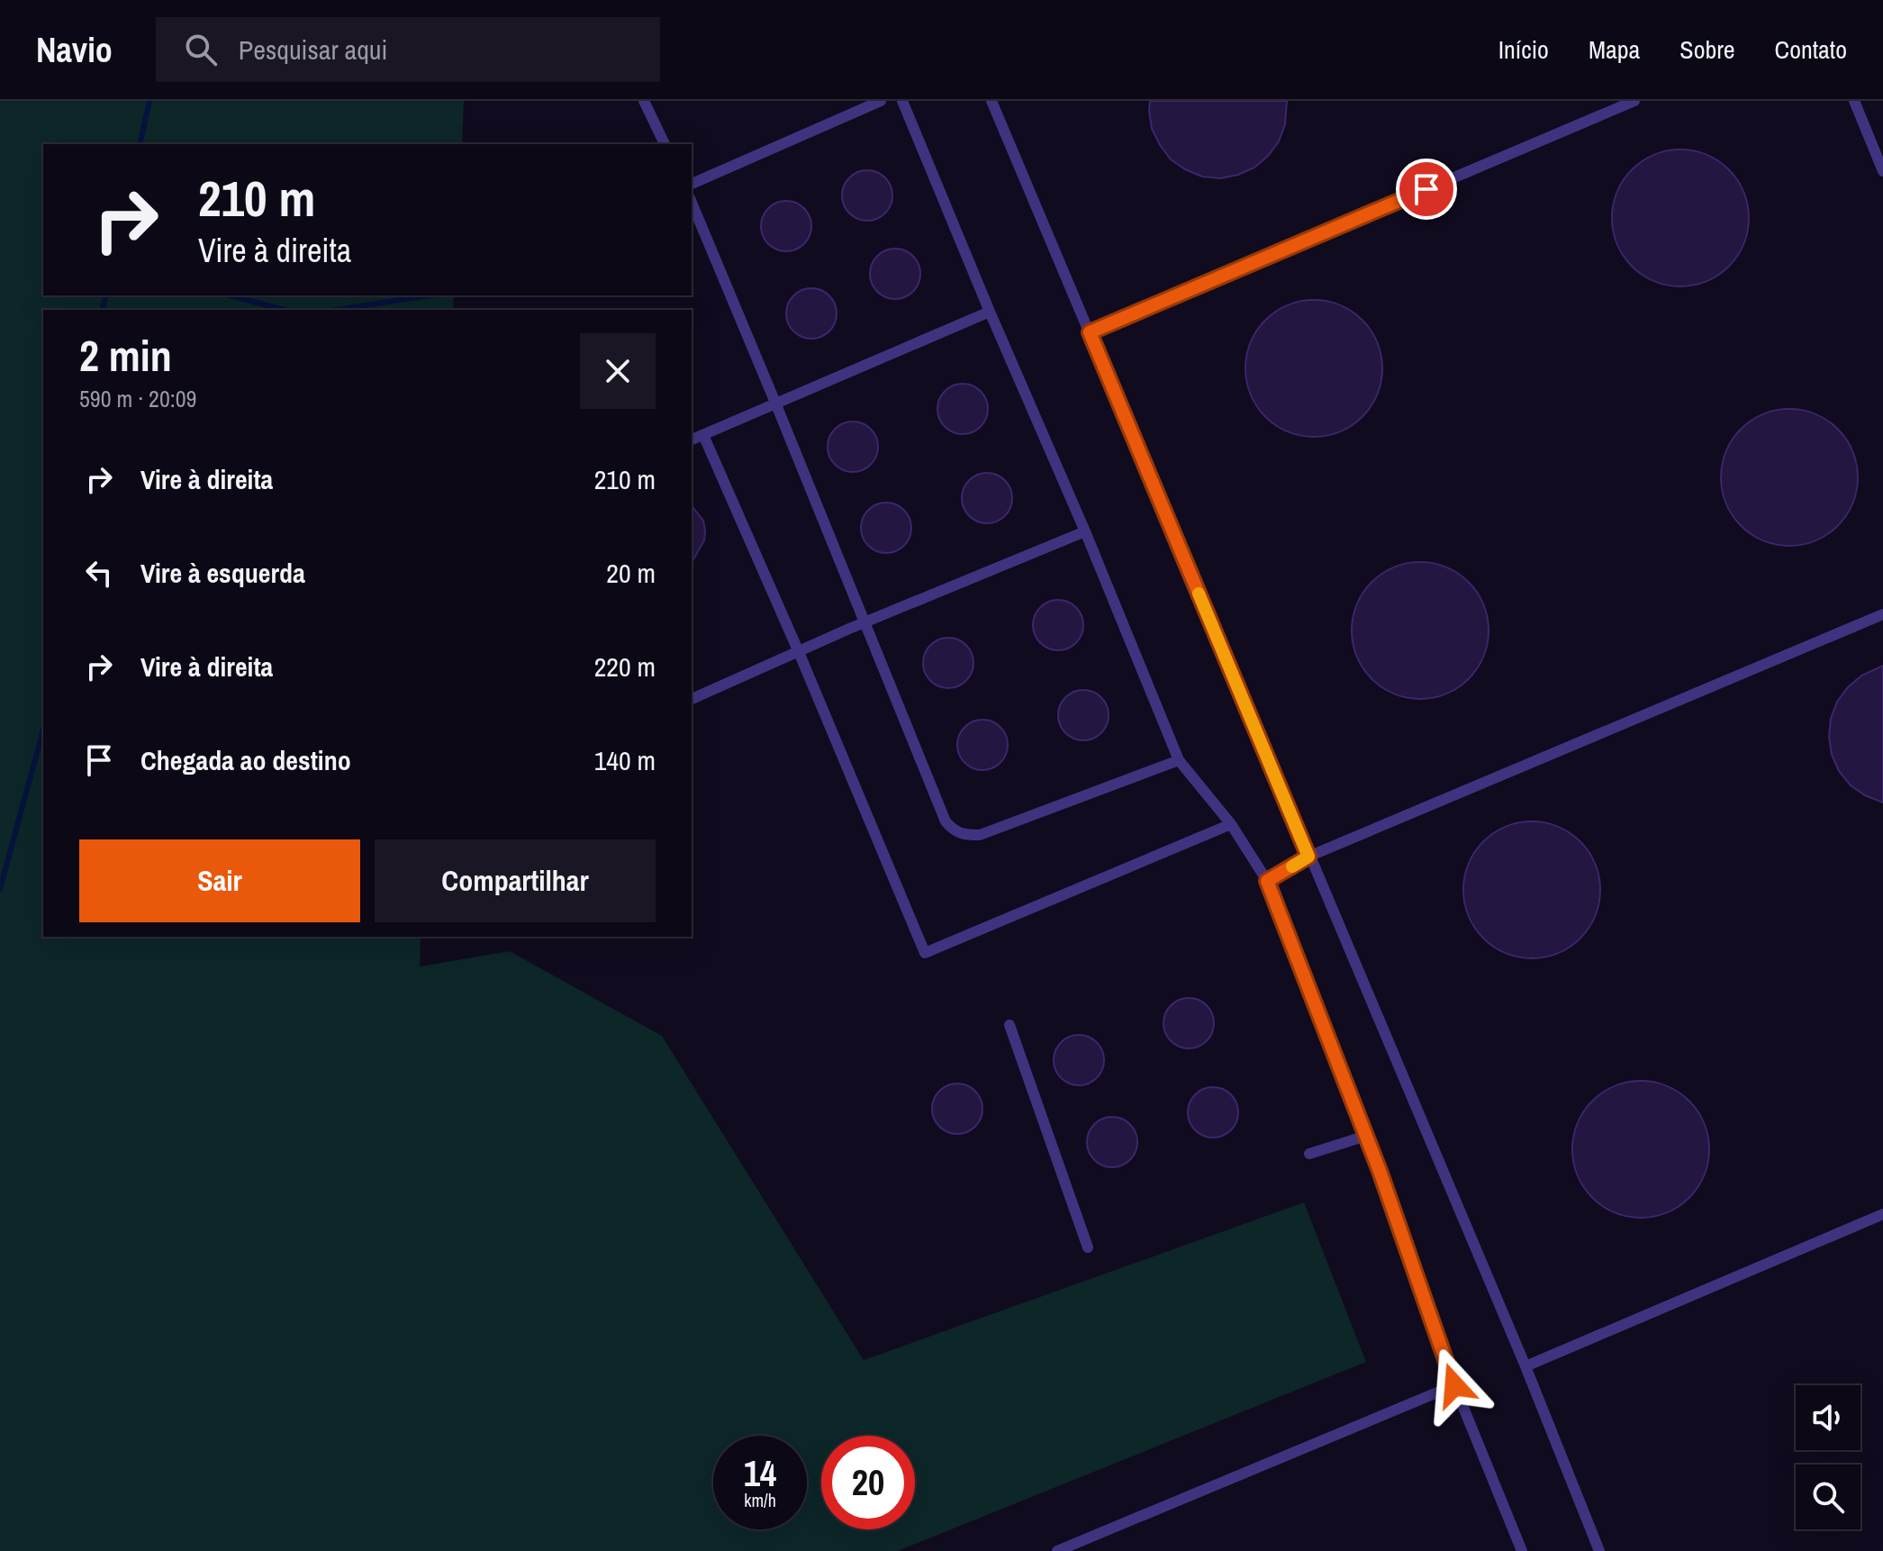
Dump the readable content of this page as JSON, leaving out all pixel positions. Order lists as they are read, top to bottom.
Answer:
{
  "page": {
    "header": "Navio",
    "search": "Pesquisar aqui",
    "nav": [
      "Início",
      "Mapa",
      "Sobre",
      "Contato"
    ],
    "turn": ["210 m", "Vire à direita"],
    "heading": ["2 min", "590 m · 20:09"],
    "list": [
      {
        "name": "Vire à direita",
        "value": "210 m"
      },
      {
        "name": "Vire à esquerda",
        "value": "20 m"
      },
      {
        "name": "Vire à direita",
        "value": "220 m"
      },
      {
        "name": "Chegada ao destino",
        "value": "140 m"
      }
    ],
    "buttons": ["Sair", "Compartilhar"],
    "speed": "14 km/h",
    "limit": "20"
  }
}
